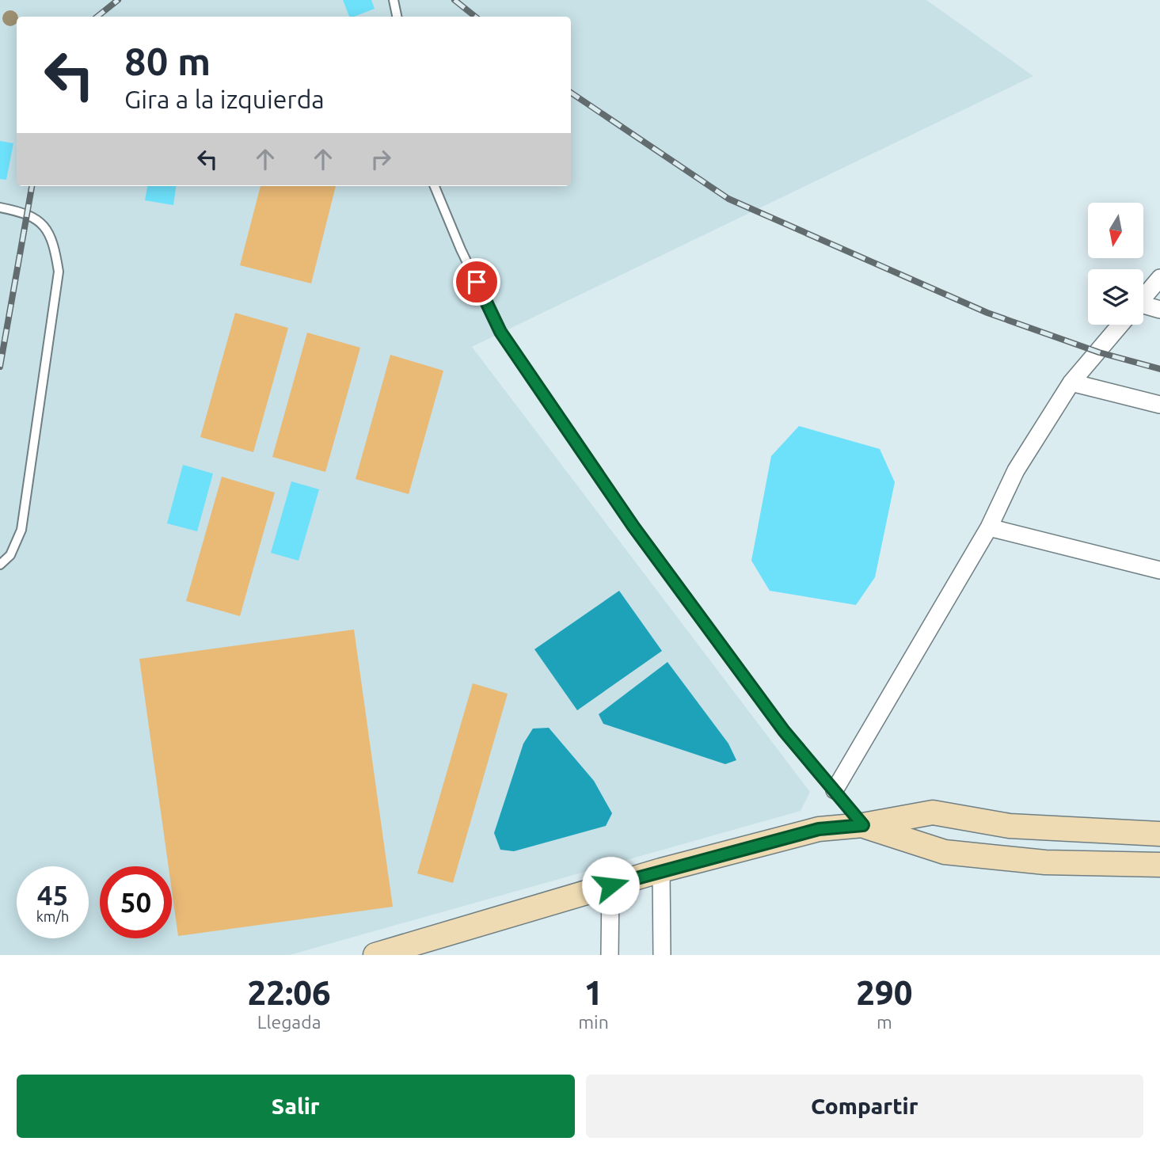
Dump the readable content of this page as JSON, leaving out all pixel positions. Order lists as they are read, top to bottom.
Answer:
{
  "north": "bottom",
  "page": {
    "turn": ["80 m", "Gira a la izquierda"],
    "speed": "45 km/h",
    "limit": "50",
    "eta": [
      "22:06",
      "Llegada",
      "1",
      "min",
      "290",
      "m"
    ],
    "buttons": ["Salir", "Compartir"]
  }
}
